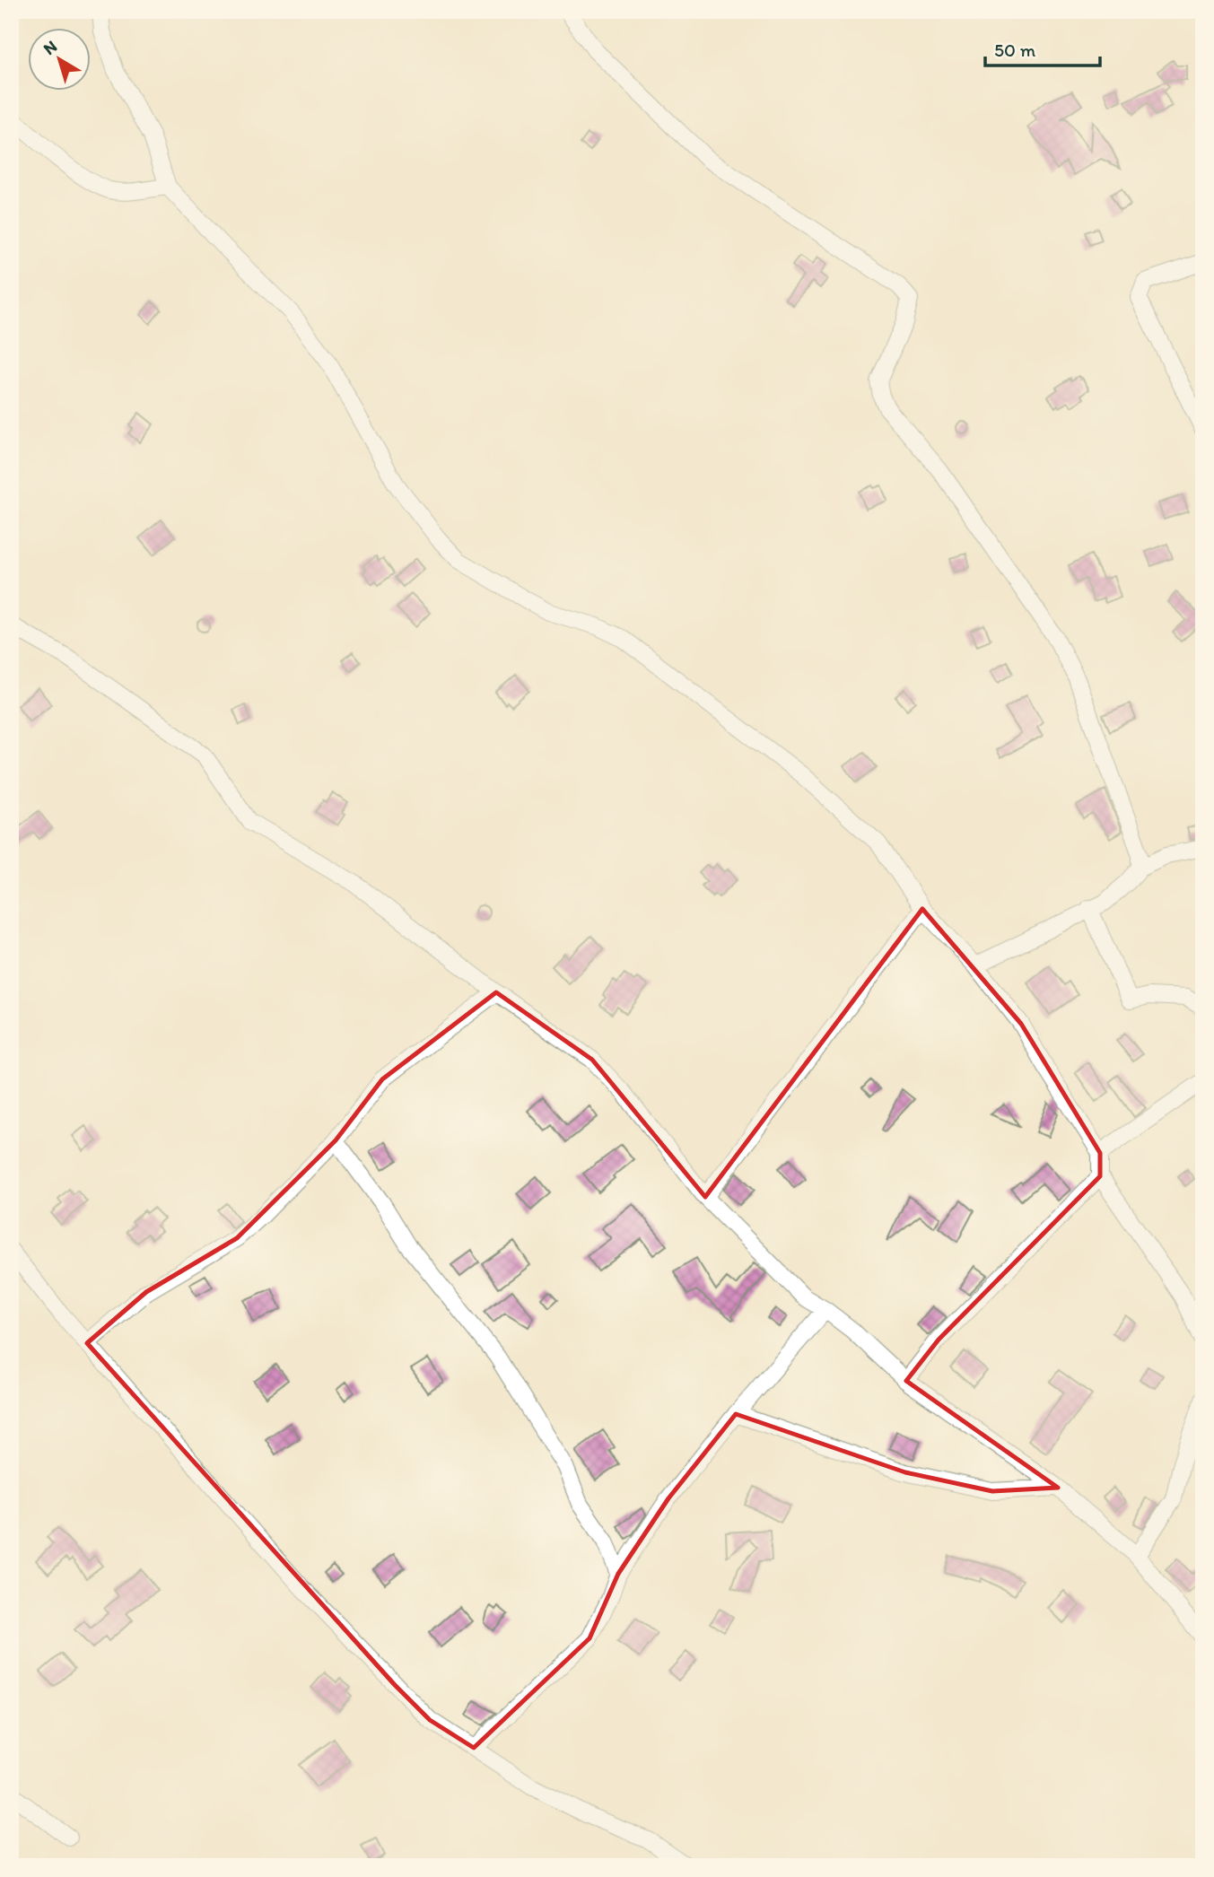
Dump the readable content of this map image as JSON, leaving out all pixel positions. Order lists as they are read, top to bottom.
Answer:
{
  "scale_bar": "50 m",
  "north": "top left"
}
